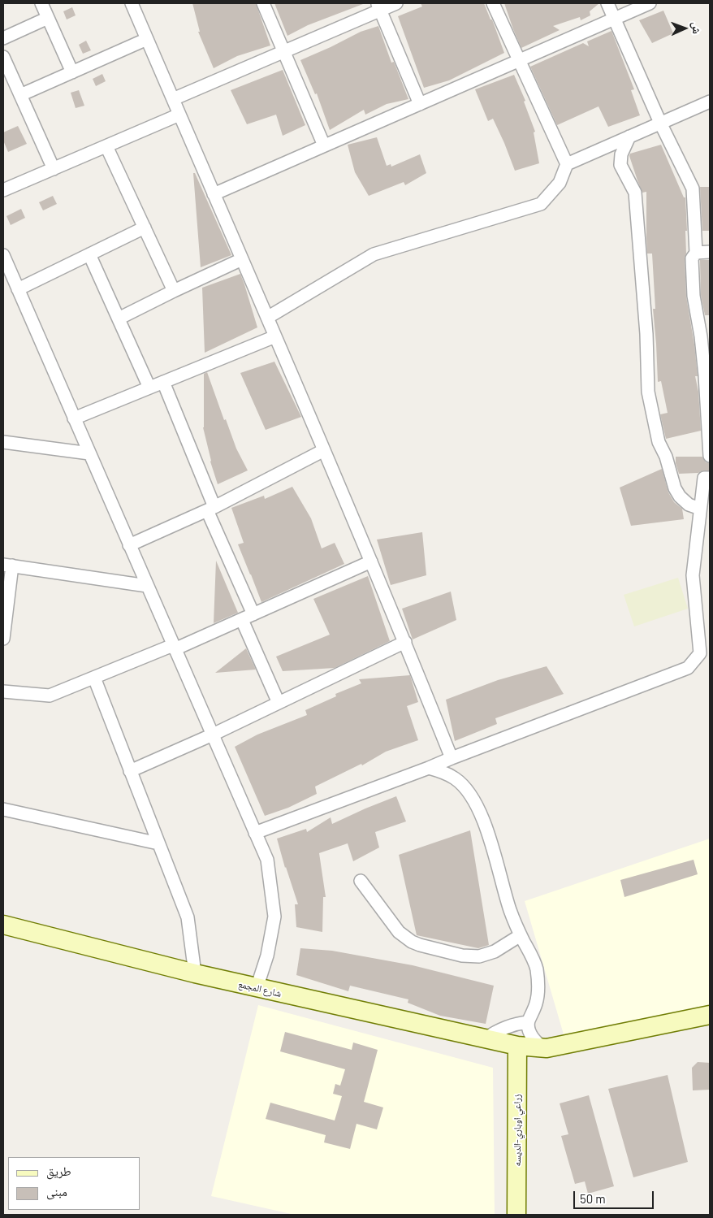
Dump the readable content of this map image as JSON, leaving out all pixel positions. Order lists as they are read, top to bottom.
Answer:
{
  "streets": {
    "street": ["شارع المجمع", "زراعي اوباري-الديسه"]
  },
  "crossings": [
    ["شارع المجمع", "زراعي اوباري-الديسه"]
  ],
  "legend": ["طريق", "مبنى"],
  "scale_bar": "50 m",
  "north": "right"
}
